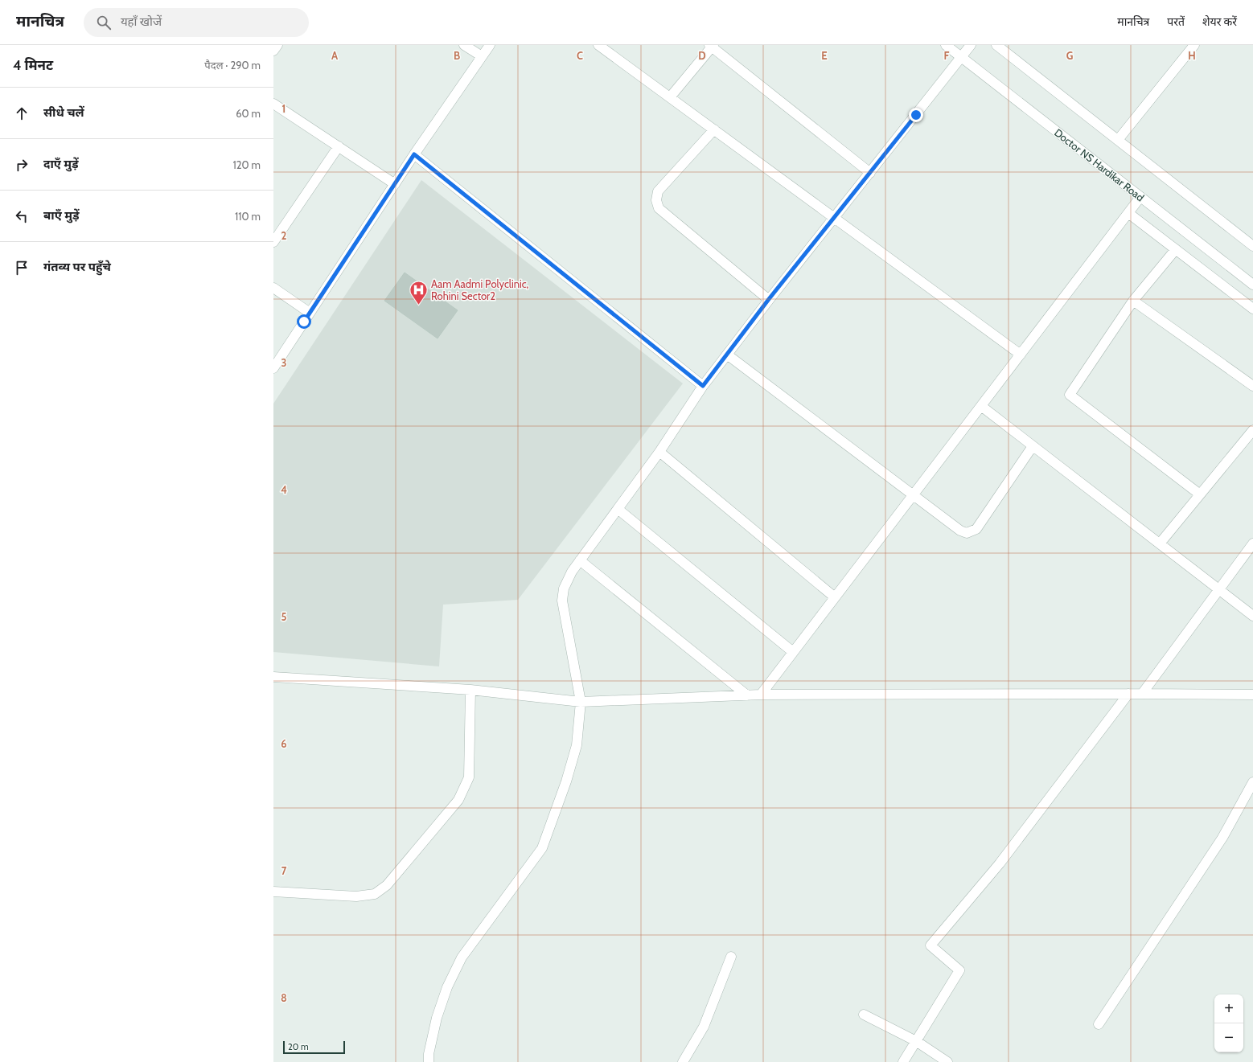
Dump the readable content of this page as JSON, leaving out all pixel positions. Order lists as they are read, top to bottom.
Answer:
{
  "streets": {
    "street": ["Doctor NS Hardikar Road"]
  },
  "places": {
    "hospital": ["Aam Aadmi Polyclinic, Rohini Sector2"]
  },
  "scale_bar": "20 m",
  "page": {
    "header": "मानचित्र",
    "search": "यहाँ खोजें",
    "nav": ["मानचित्र", "परतें", "शेयर करें"],
    "heading": ["4 मिनट", "पैदल · 290 m"],
    "list": [
      ["सीधे चलें", "60 m"],
      ["दाएँ मुड़ें", "120 m"],
      ["बाएँ मुड़ें", "110 m"],
      "गंतव्य पर पहुँचे"
    ],
    "map_buttons": ["+", "−"],
    "scale": "20 m"
  },
  "grid": {
    "columns": [
      "A",
      "B",
      "C",
      "D",
      "E",
      "F",
      "G",
      "H"
    ],
    "rows": [
      "1",
      "2",
      "3",
      "4",
      "5",
      "6",
      "7",
      "8"
    ]
  }
}
